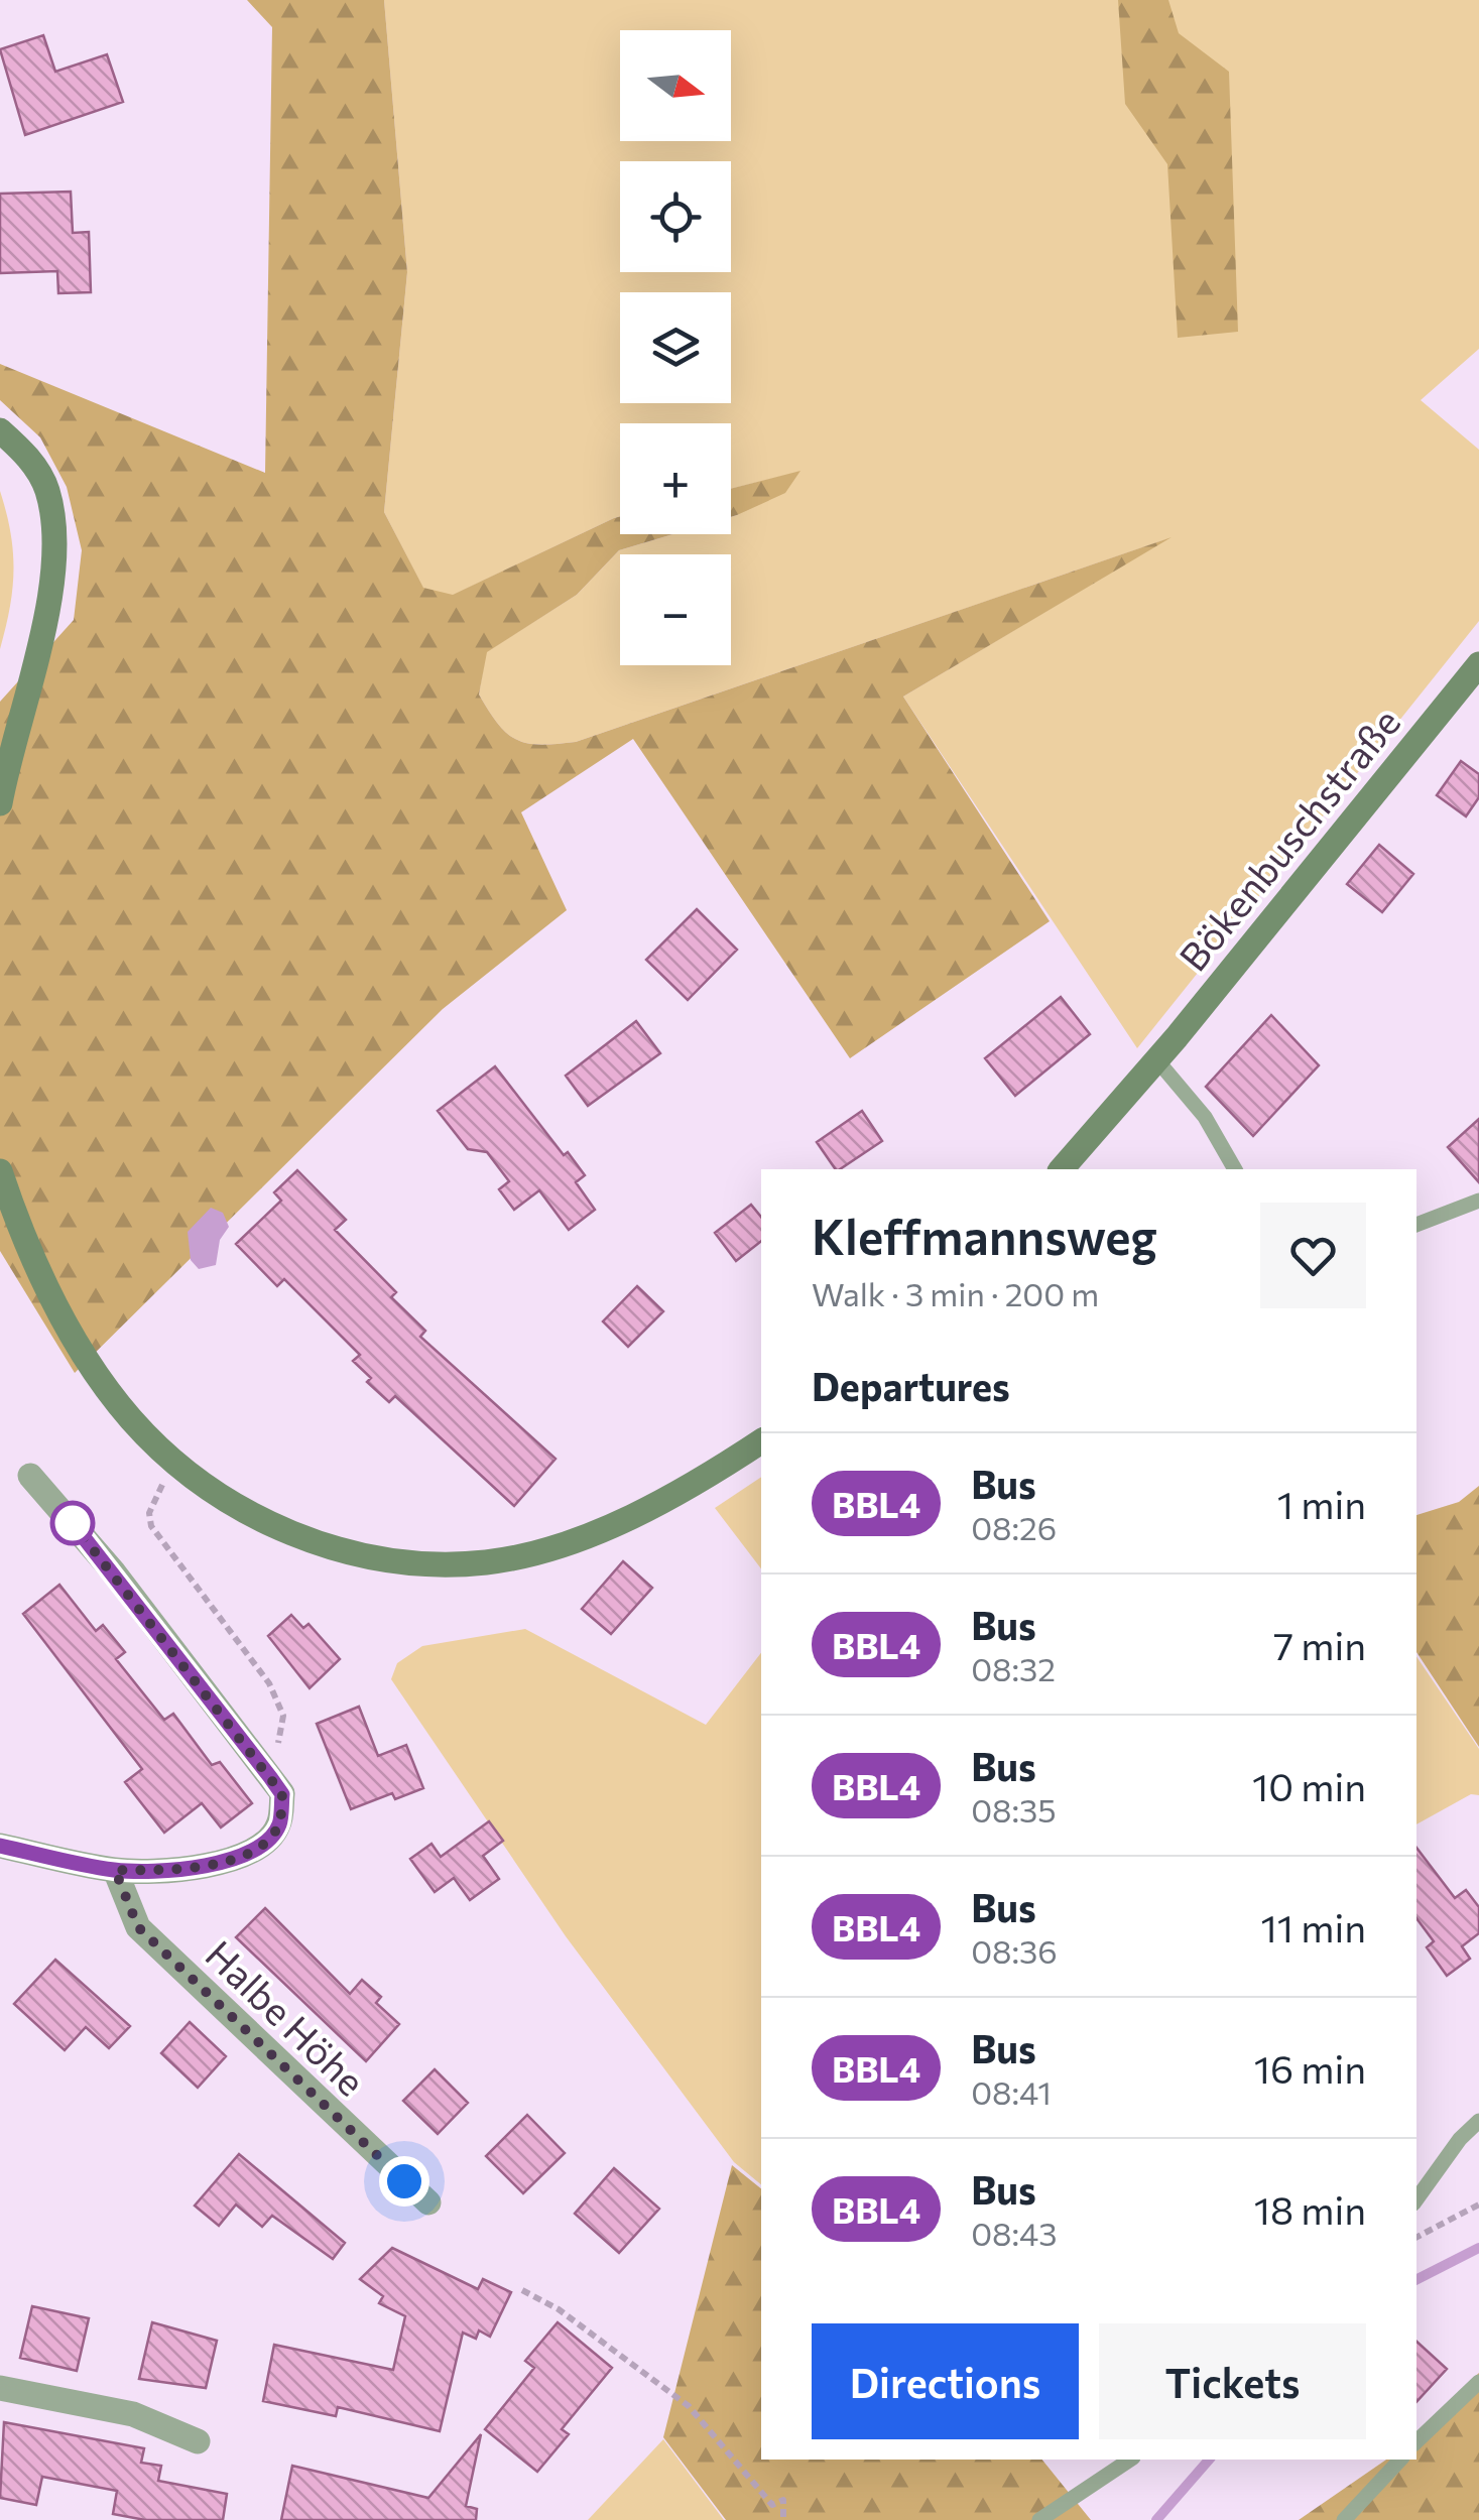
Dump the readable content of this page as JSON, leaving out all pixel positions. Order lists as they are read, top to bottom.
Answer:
{
  "streets": {
    "main road": ["Bökenbuschstraße"],
    "street": ["Halbe Höhe"]
  },
  "lines": ["bus line BBL4"],
  "north": "right",
  "page": {
    "map_buttons": ["+", "−"],
    "heading": [
      ["Kleffmannsweg", "Walk · 3 min · 200 m"],
      "Departures"
    ],
    "list": [
      {
        "mark": "BBL4",
        "name": "Bus",
        "note": "08:26",
        "value": "1 min"
      },
      {
        "mark": "BBL4",
        "name": "Bus",
        "note": "08:32",
        "value": "7 min"
      },
      {
        "mark": "BBL4",
        "name": "Bus",
        "note": "08:35",
        "value": "10 min"
      },
      {
        "mark": "BBL4",
        "name": "Bus",
        "note": "08:36",
        "value": "11 min"
      },
      {
        "mark": "BBL4",
        "name": "Bus",
        "note": "08:41",
        "value": "16 min"
      },
      {
        "mark": "BBL4",
        "name": "Bus",
        "note": "08:43",
        "value": "18 min"
      }
    ],
    "buttons": ["Directions", "Tickets"]
  }
}
